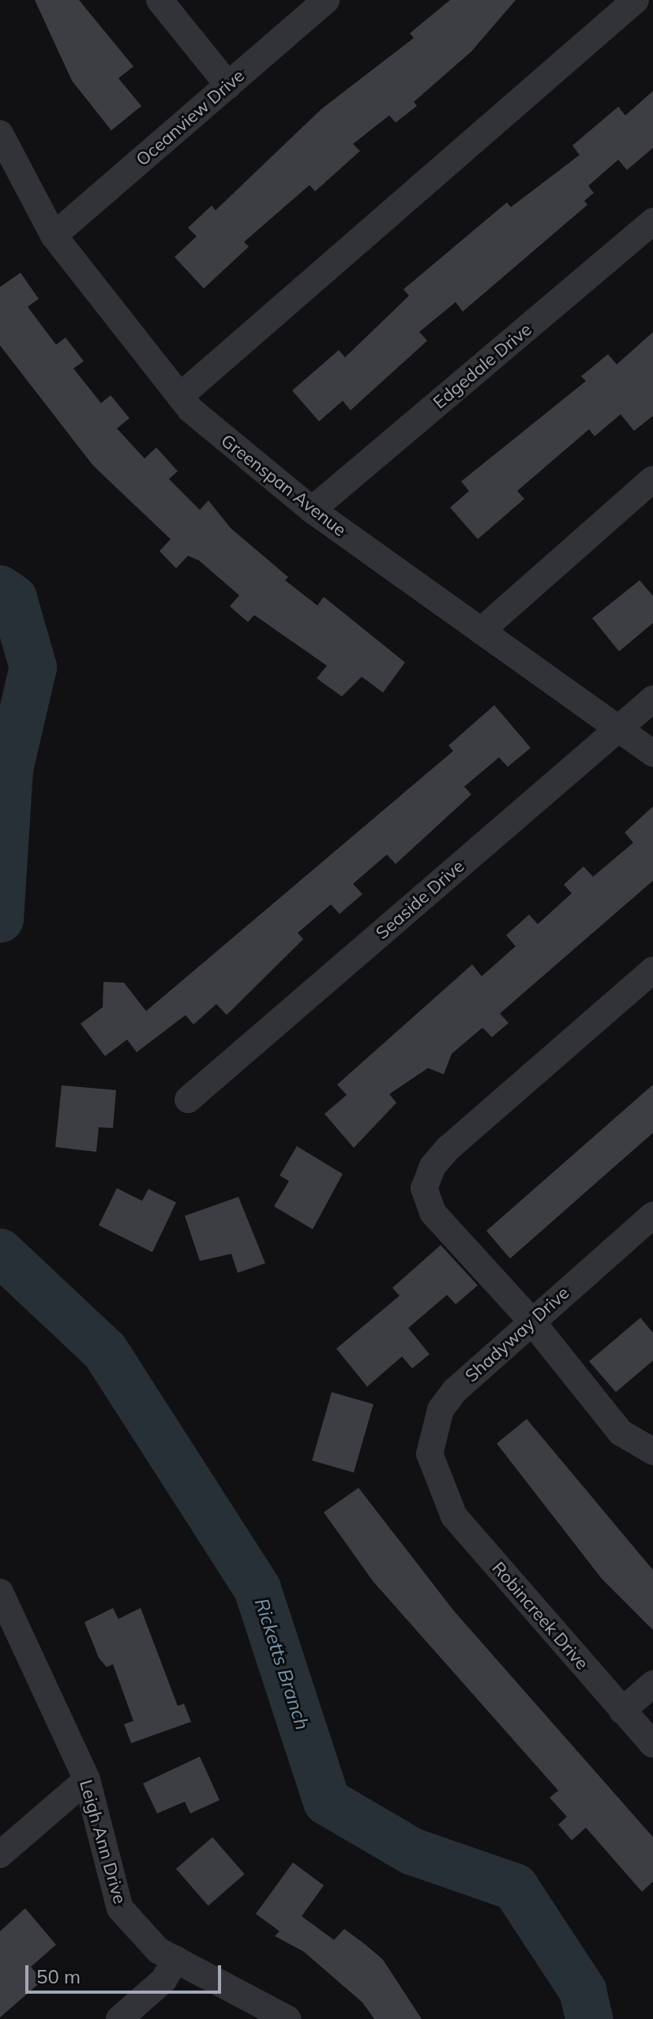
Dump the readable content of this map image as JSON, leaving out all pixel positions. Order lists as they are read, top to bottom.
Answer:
{
  "streets": {
    "street": [
      "Oceanview Drive",
      "Edgedale Drive",
      "Greenspan Avenue",
      "Seaside Drive",
      "Shadyway Drive",
      "Robincreek Drive",
      "Leigh Ann Drive"
    ]
  },
  "crossings": [
    ["Oceanview Drive", "Greenspan Avenue"],
    ["Edgedale Drive", "Greenspan Avenue"],
    ["Greenspan Avenue", "Seaside Drive"],
    ["Shadyway Drive", "Robincreek Drive"]
  ],
  "water": ["Ricketts Branch"],
  "scale_bar": "50 m"
}
